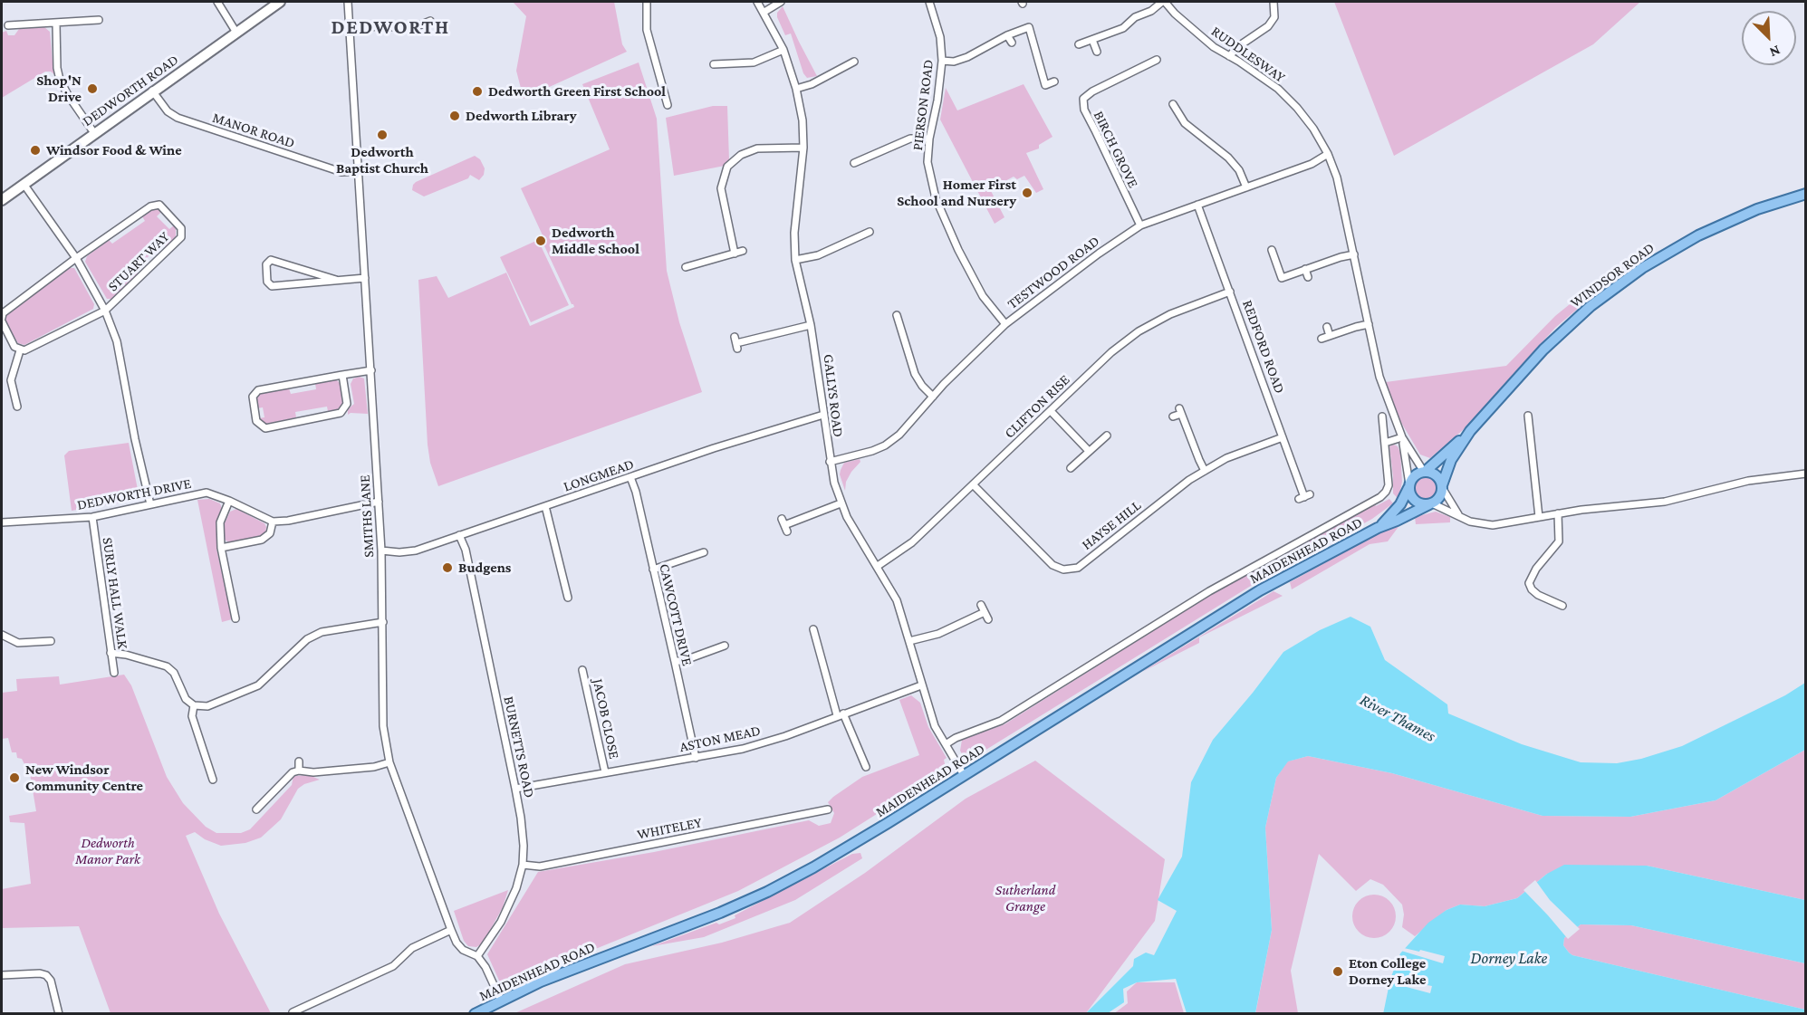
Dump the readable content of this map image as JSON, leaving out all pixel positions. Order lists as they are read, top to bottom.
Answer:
{
  "streets": {
    "main road": ["DEDWORTH ROAD", "WINDSOR ROAD", "MAIDENHEAD ROAD"],
    "street": [
      "RUDDLESWAY",
      "PIERSON ROAD",
      "MANOR ROAD",
      "BIRCH GROVE",
      "STUART WAY",
      "TESTWOOD ROAD",
      "REDFORD ROAD",
      "GALLYS ROAD",
      "CLIFTON RISE",
      "LONGMEAD",
      "DEDWORTH DRIVE",
      "SMITHS LANE",
      "HAYSE HILL",
      "SURLY HALL WALK",
      "CAWCOTT DRIVE",
      "JACOB CLOSE",
      "ASTON MEAD",
      "BURNETTS ROAD",
      "WHITELEY"
    ]
  },
  "crossings": [
    ["RUDDLESWAY", "TESTWOOD ROAD"],
    ["RUDDLESWAY", "WINDSOR ROAD"],
    ["RUDDLESWAY", "MAIDENHEAD ROAD"],
    ["DEDWORTH ROAD", "MANOR ROAD"],
    ["DEDWORTH ROAD", "STUART WAY"],
    ["PIERSON ROAD", "TESTWOOD ROAD"],
    ["MANOR ROAD", "SMITHS LANE"],
    ["BIRCH GROVE", "TESTWOOD ROAD"],
    ["STUART WAY", "DEDWORTH DRIVE"],
    ["TESTWOOD ROAD", "REDFORD ROAD"],
    ["TESTWOOD ROAD", "GALLYS ROAD"],
    ["WINDSOR ROAD", "MAIDENHEAD ROAD"],
    ["REDFORD ROAD", "CLIFTON RISE"],
    ["REDFORD ROAD", "HAYSE HILL"],
    ["GALLYS ROAD", "CLIFTON RISE"],
    ["GALLYS ROAD", "LONGMEAD"],
    ["GALLYS ROAD", "MAIDENHEAD ROAD"],
    ["GALLYS ROAD", "ASTON MEAD"],
    ["CLIFTON RISE", "HAYSE HILL"],
    ["LONGMEAD", "SMITHS LANE"],
    ["LONGMEAD", "CAWCOTT DRIVE"],
    ["LONGMEAD", "BURNETTS ROAD"],
    ["DEDWORTH DRIVE", "SURLY HALL WALK"],
    ["SMITHS LANE", "MAIDENHEAD ROAD"],
    ["SMITHS LANE", "BURNETTS ROAD"],
    ["CAWCOTT DRIVE", "ASTON MEAD"],
    ["JACOB CLOSE", "ASTON MEAD"],
    ["ASTON MEAD", "BURNETTS ROAD"],
    ["BURNETTS ROAD", "WHITELEY"]
  ],
  "districts": ["DEDWORTH"],
  "water": ["River Thames", "Dorney Lake"],
  "parks": ["Dedworth Manor Park", "Sutherland Grange"],
  "places": [
    "Shop'N Drive",
    "Dedworth Green First School",
    "Dedworth Library",
    "Dedworth Baptist Church",
    "Windsor Food & Wine",
    "Homer First School and Nursery",
    "Dedworth Middle School",
    "Budgens",
    "New Windsor Community Centre",
    "Eton College Dorney Lake"
  ],
  "north": "bottom right"
}
